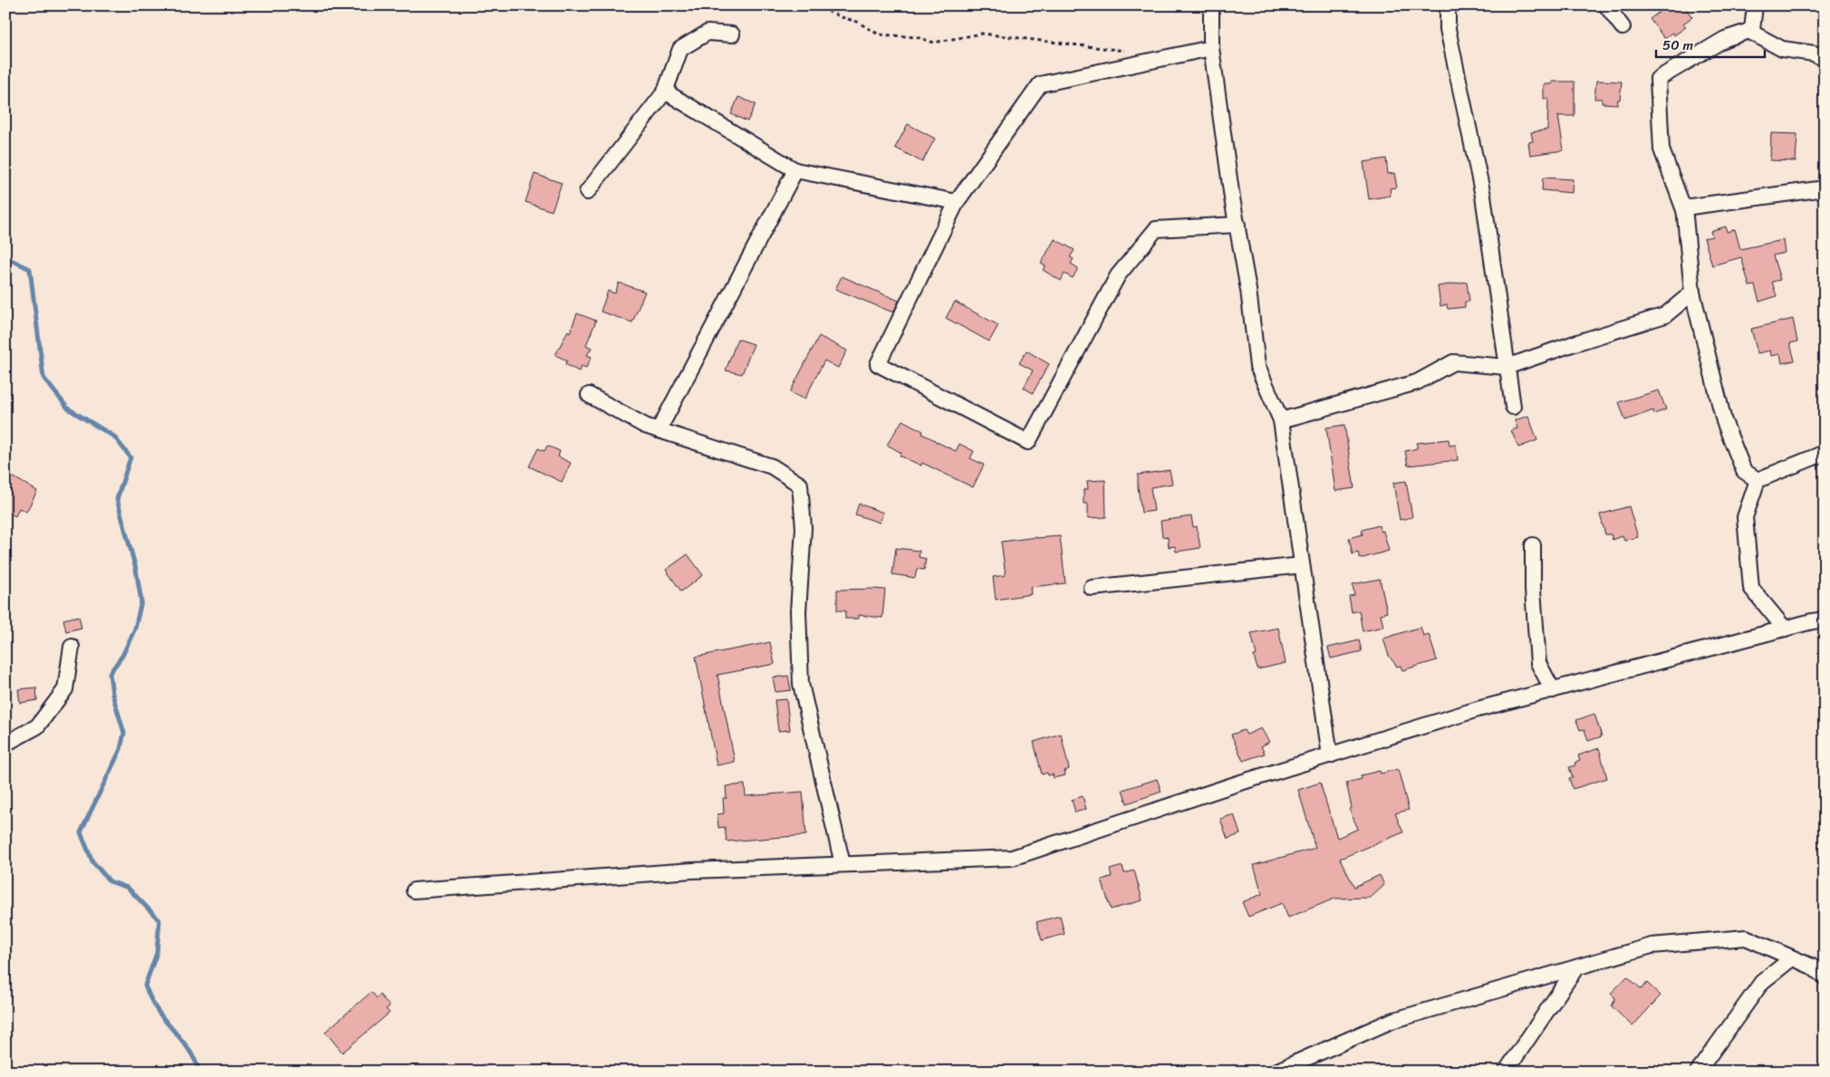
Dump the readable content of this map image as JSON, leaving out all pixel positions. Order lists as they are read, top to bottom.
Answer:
{
  "scale_bar": "50 m"
}
